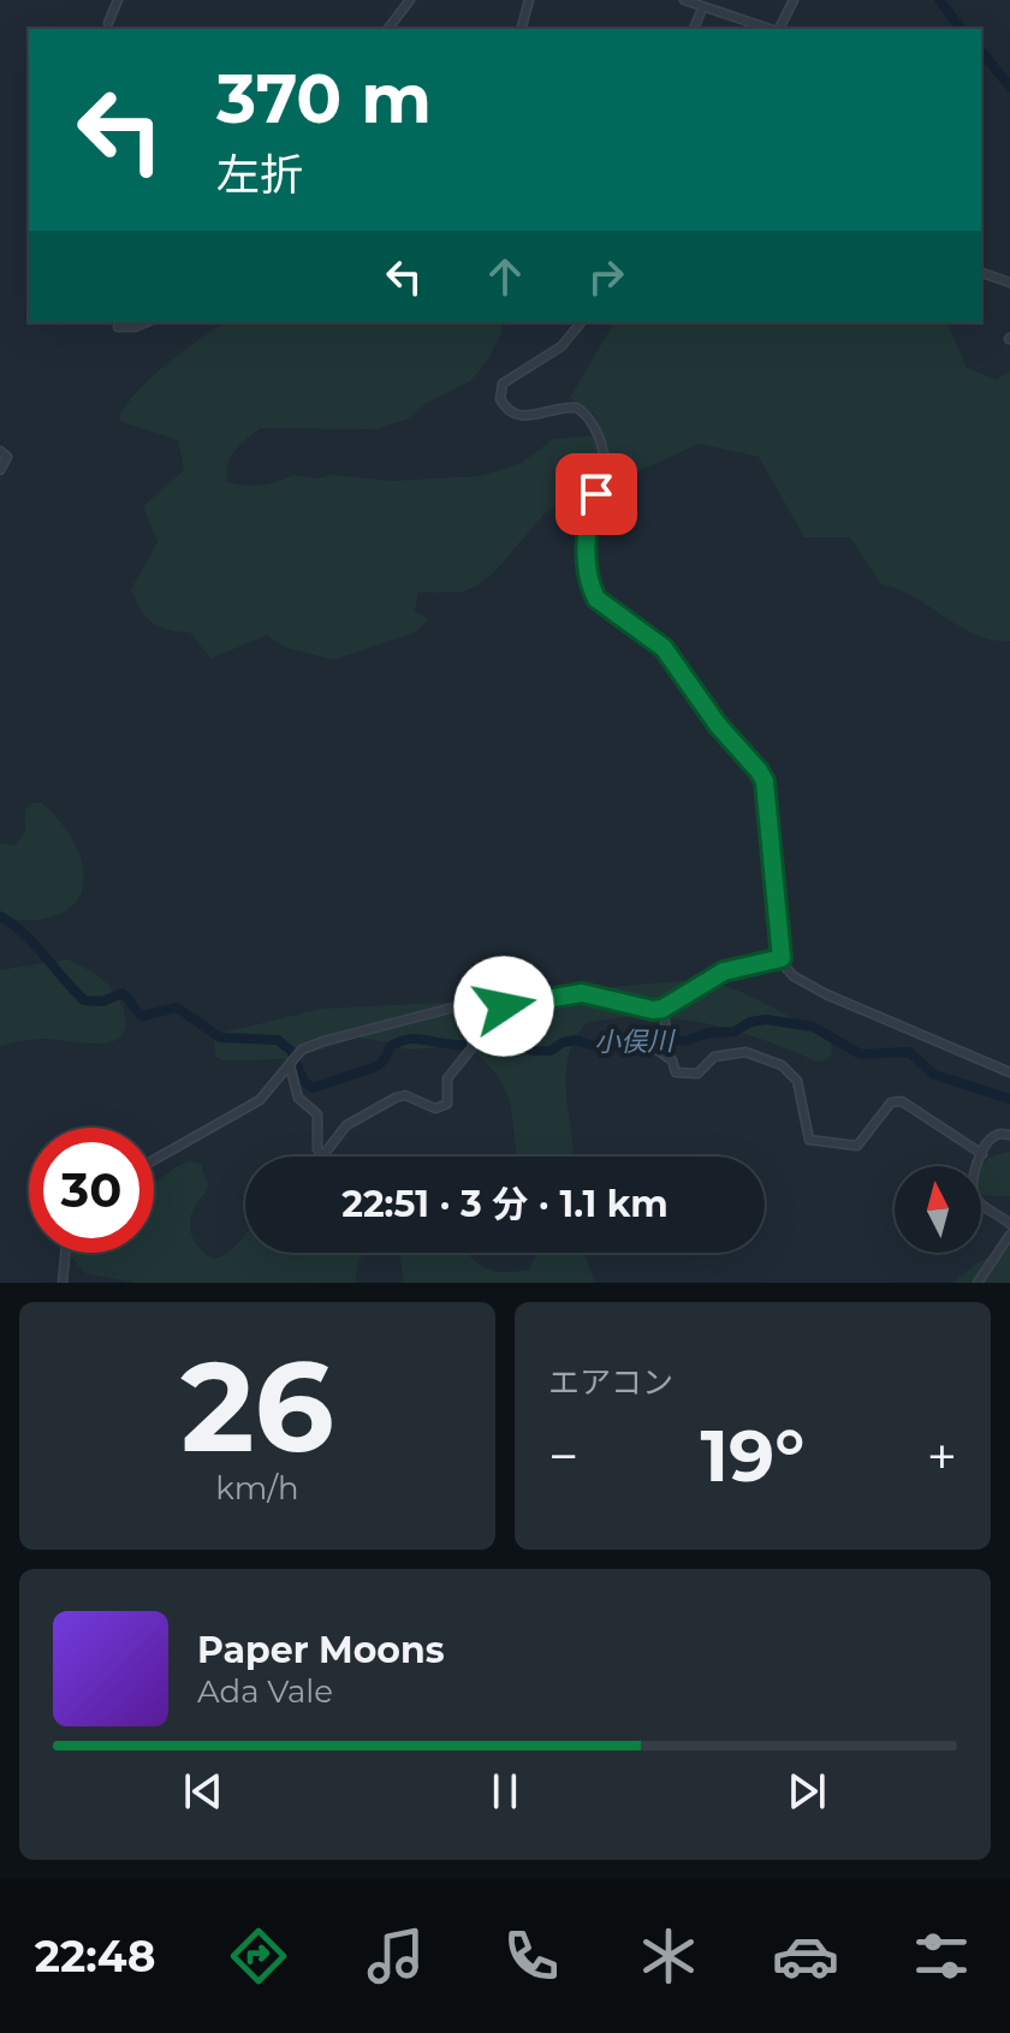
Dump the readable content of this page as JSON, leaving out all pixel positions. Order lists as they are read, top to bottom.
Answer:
{
  "water": ["小俣川"],
  "north": "top",
  "page": {
    "turn": ["370 m", "左折"],
    "limit": "30",
    "trip": "22:51 · 3 分 · 1.1 km",
    "tile": [
      ["26", "km/h"],
      "エアコン"
    ],
    "heat": ["−", "19°", "+"],
    "song": ["Paper Moons", "Ada Vale"],
    "tabs": "22:48"
  }
}
